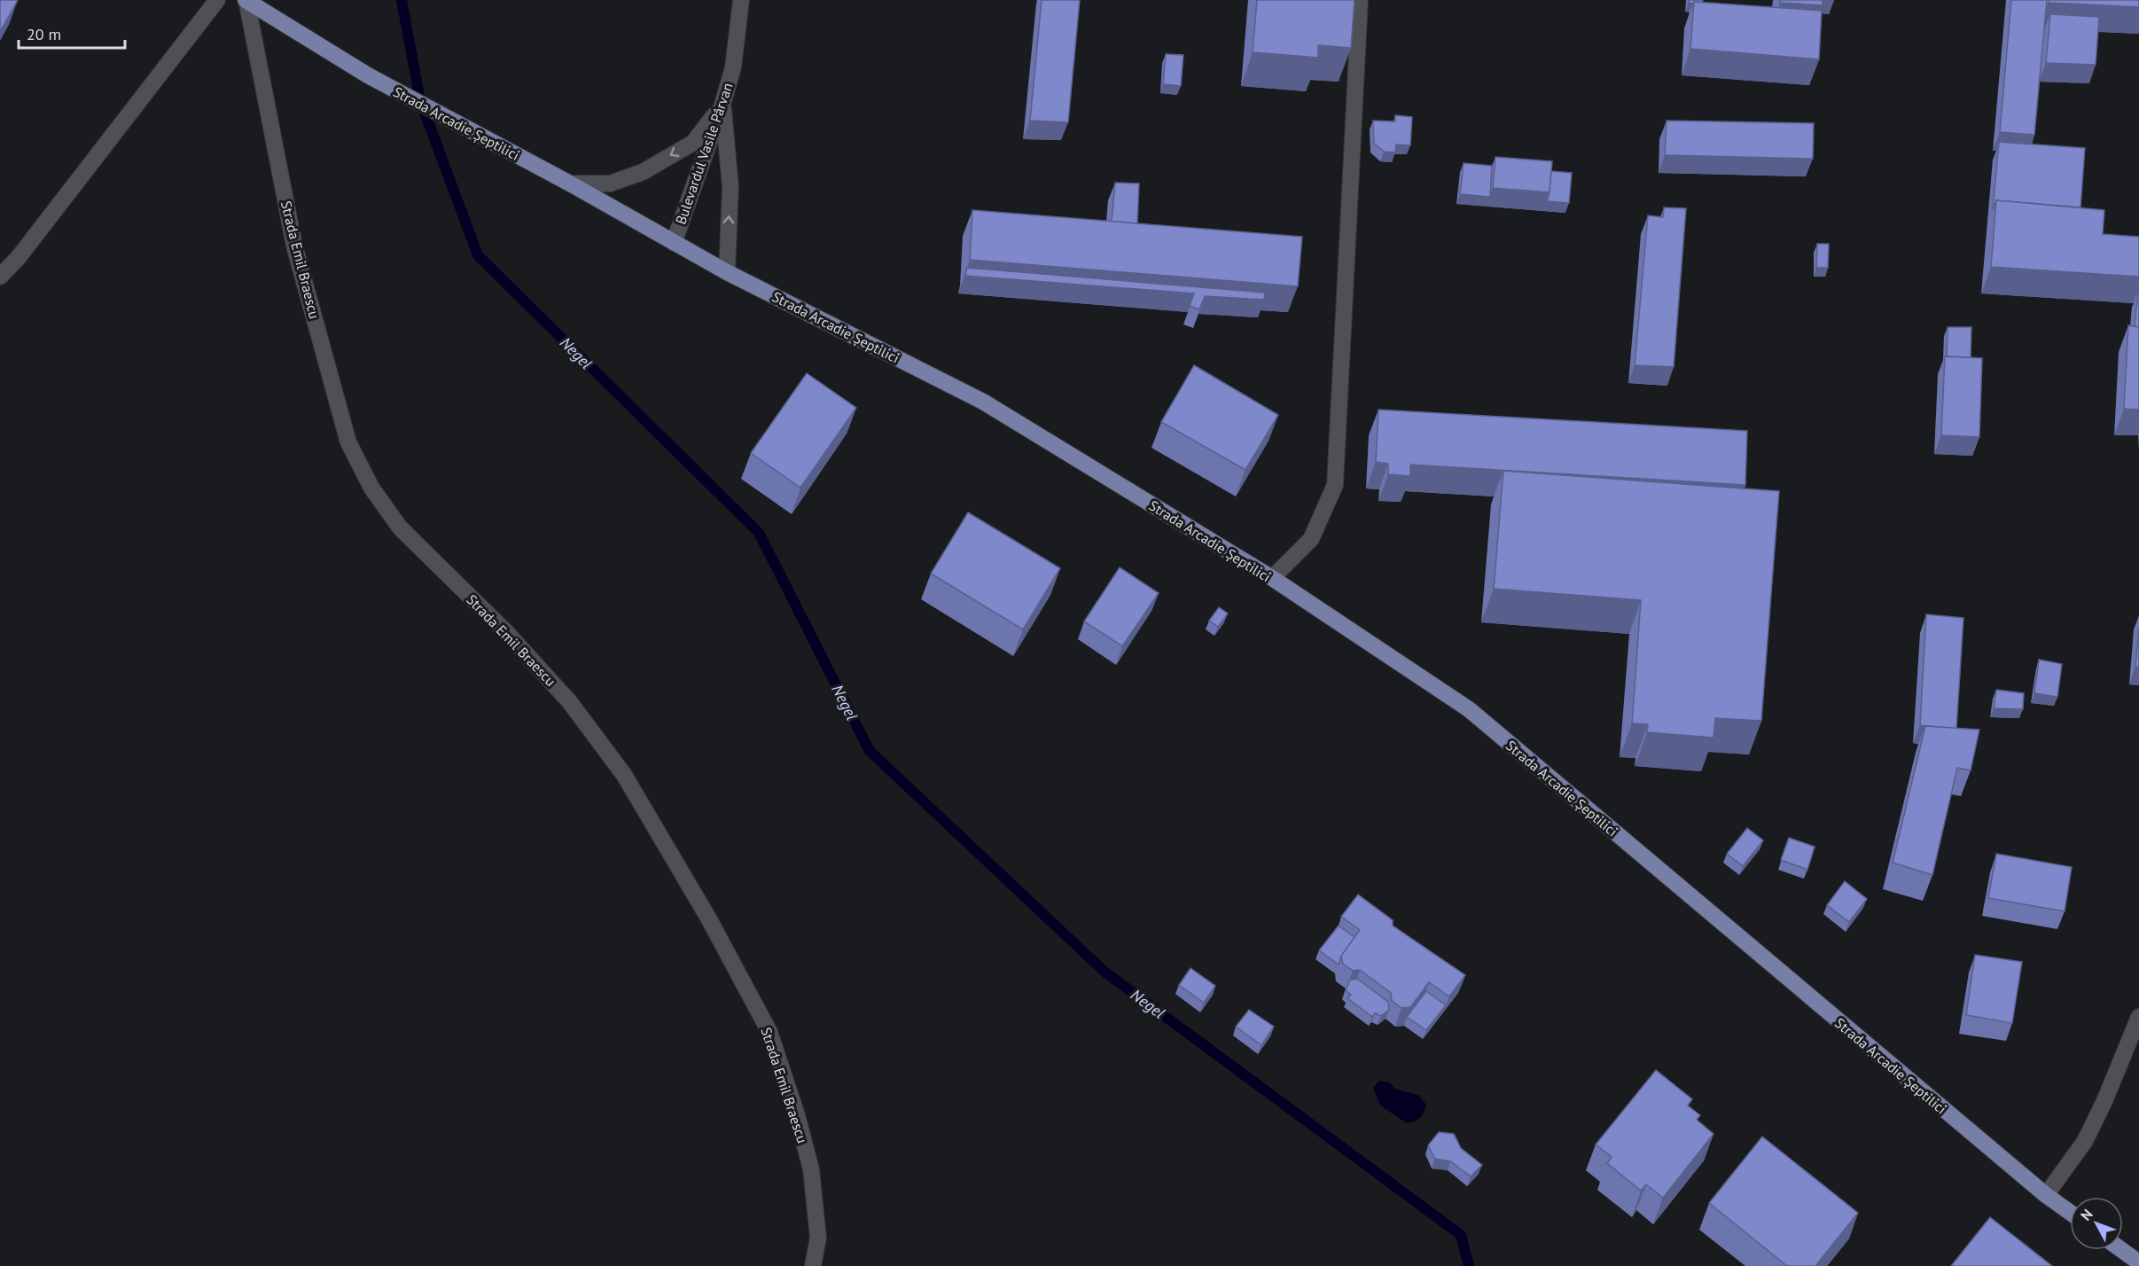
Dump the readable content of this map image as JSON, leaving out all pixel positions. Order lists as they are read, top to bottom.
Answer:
{
  "streets": {
    "main road": ["Strada Arcadie Șeptilici"],
    "street": ["Bulevardul Vasile Pârvan", "Strada Emil Braescu"]
  },
  "crossings": [
    ["Strada Arcadie Șeptilici", "Bulevardul Vasile Pârvan"],
    ["Strada Arcadie Șeptilici", "Strada Emil Braescu"]
  ],
  "water": ["Negel"],
  "scale_bar": "20 m",
  "north": "top left"
}
